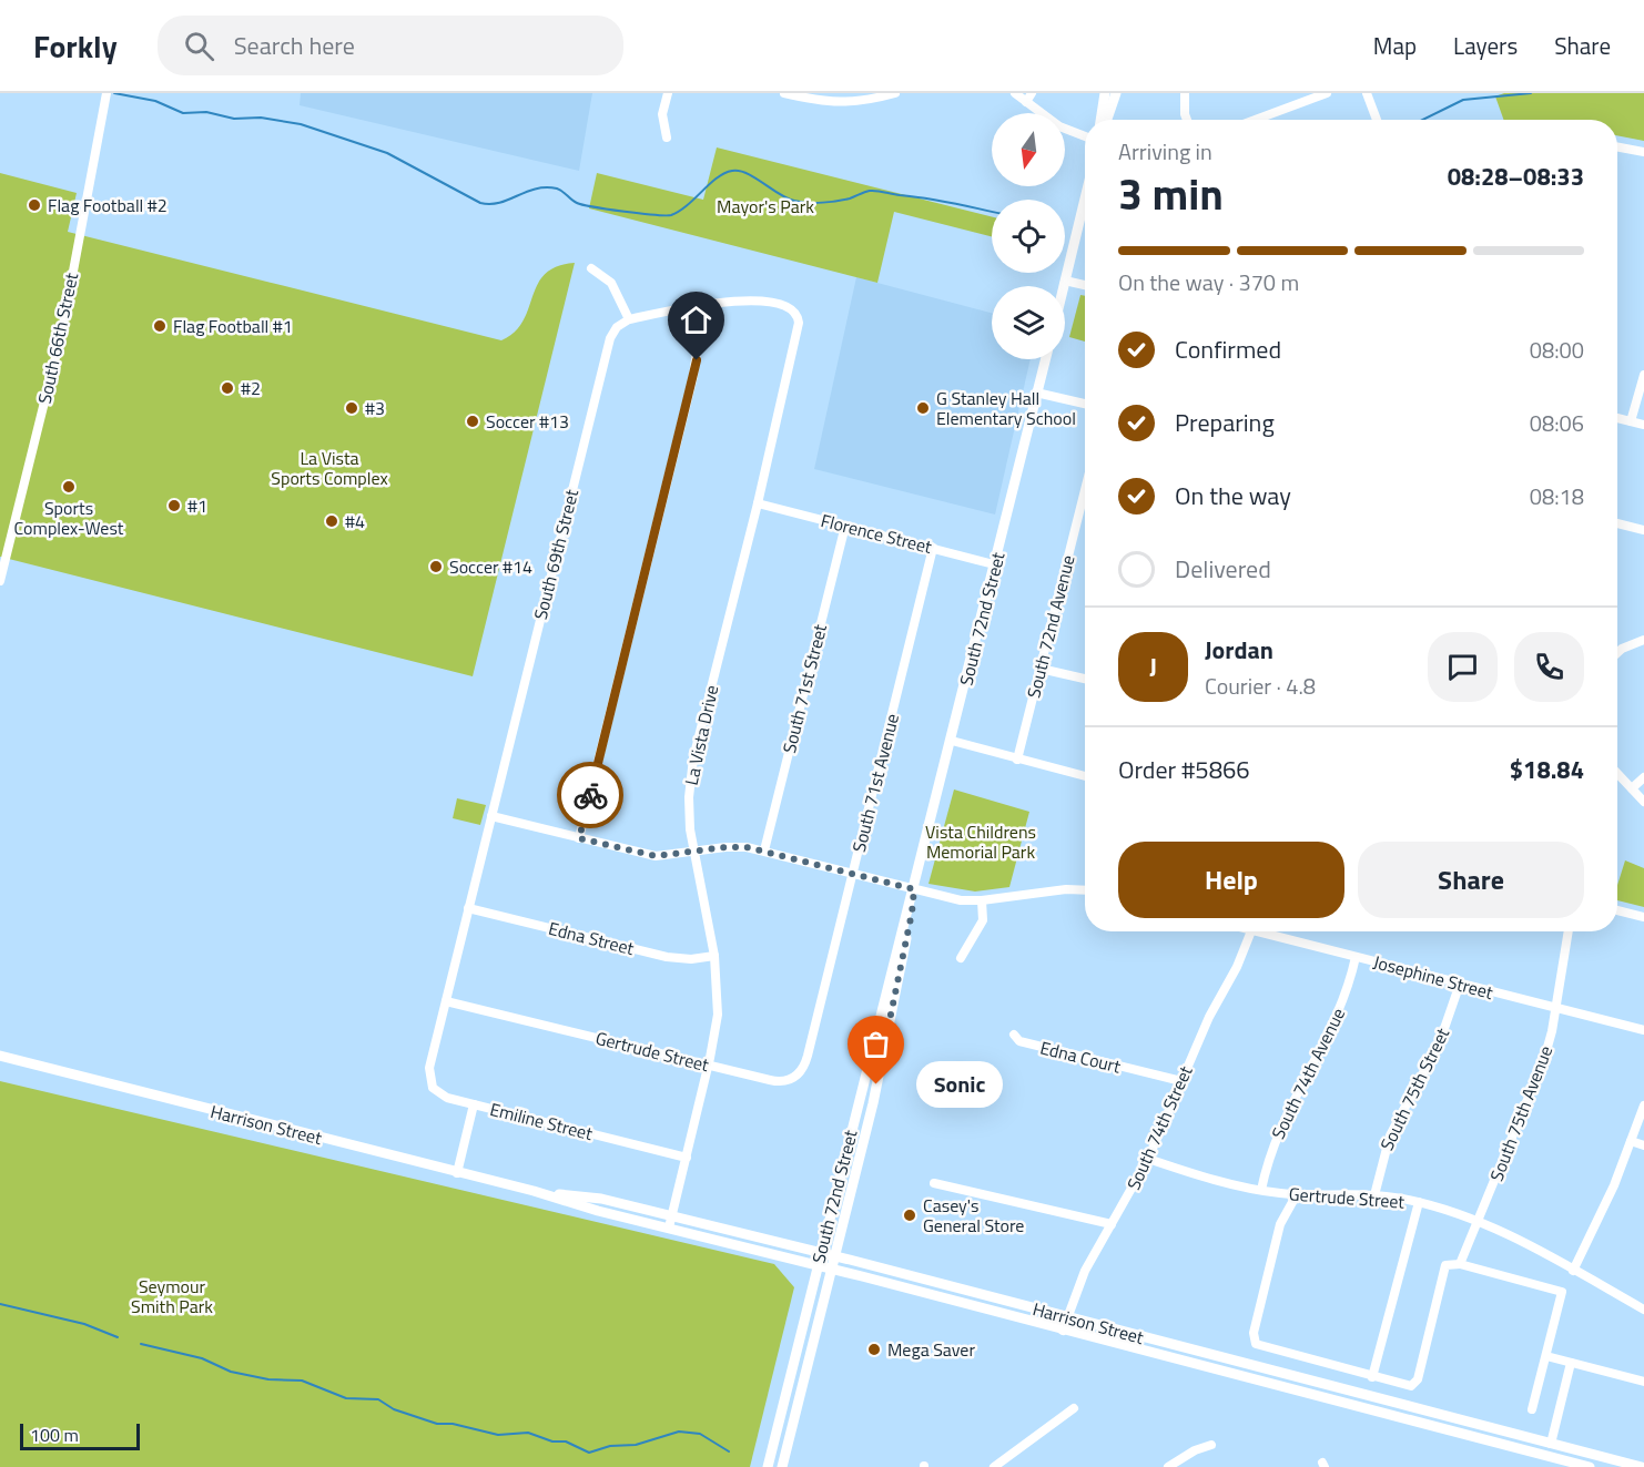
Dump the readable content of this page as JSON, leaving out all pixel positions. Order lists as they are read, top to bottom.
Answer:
{
  "streets": {
    "main road": ["South 72nd Street", "Harrison Street"],
    "street": [
      "South 66th Street",
      "Florence Street",
      "South 69th Street",
      "South 72nd Avenue",
      "South 71st Street",
      "La Vista Drive",
      "South 71st Avenue",
      "Edna Street",
      "Josephine Street",
      "Gertrude Street",
      "Edna Court",
      "South 74th Avenue",
      "South 75th Street",
      "South 75th Avenue",
      "Emiline Street",
      "South 74th Street"
    ]
  },
  "crossings": [
    ["Florence Street", "South 72nd Street"],
    ["Florence Street", "South 71st Street"],
    ["Florence Street", "La Vista Drive"],
    ["Florence Street", "South 71st Avenue"],
    ["South 69th Street", "Edna Street"],
    ["South 69th Street", "Gertrude Street"],
    ["South 69th Street", "Emiline Street"],
    ["South 72nd Street", "Harrison Street"],
    ["La Vista Drive", "Edna Street"],
    ["La Vista Drive", "Gertrude Street"],
    ["La Vista Drive", "Emiline Street"],
    ["La Vista Drive", "Harrison Street"],
    ["South 71st Avenue", "Gertrude Street"],
    ["Josephine Street", "South 74th Avenue"],
    ["Josephine Street", "South 75th Street"],
    ["Josephine Street", "South 75th Avenue"],
    ["Gertrude Street", "South 74th Avenue"],
    ["Gertrude Street", "South 75th Street"],
    ["Gertrude Street", "South 75th Avenue"],
    ["Gertrude Street", "South 74th Street"],
    ["Edna Court", "South 74th Street"],
    ["Harrison Street", "South 74th Street"]
  ],
  "parks": [
    "Mayor's Park",
    "La Vista Sports Complex",
    "Vista Childrens Memorial Park",
    "Seymour Smith Park"
  ],
  "places": [
    "Flag Football #2",
    "Flag Football #1",
    "#2",
    "#3",
    "G Stanley Hall Elementary School",
    "Soccer #13",
    "Sports Complex-West",
    "#1",
    "#4",
    "Soccer #14",
    "Sonic",
    "Casey's General Store",
    "Mega Saver"
  ],
  "scale_bar": "100 m",
  "north": "bottom",
  "page": {
    "header": "Forkly",
    "search": "Search here",
    "nav": ["Map", "Layers", "Share"],
    "heading": ["3 min", "Arriving in", "08:28–08:33"],
    "panel": [
      "Jordan",
      "Courier · 4.8",
      "Order #5866",
      "$18.84"
    ],
    "bar": "On the way · 370 m",
    "list": [
      ["Confirmed", "08:00"],
      ["Preparing", "08:06"],
      ["On the way", "08:18"],
      "Delivered"
    ],
    "round": "J",
    "buttons": ["Help", "Share"],
    "bubble": "Sonic",
    "scale": "100 m"
  }
}
